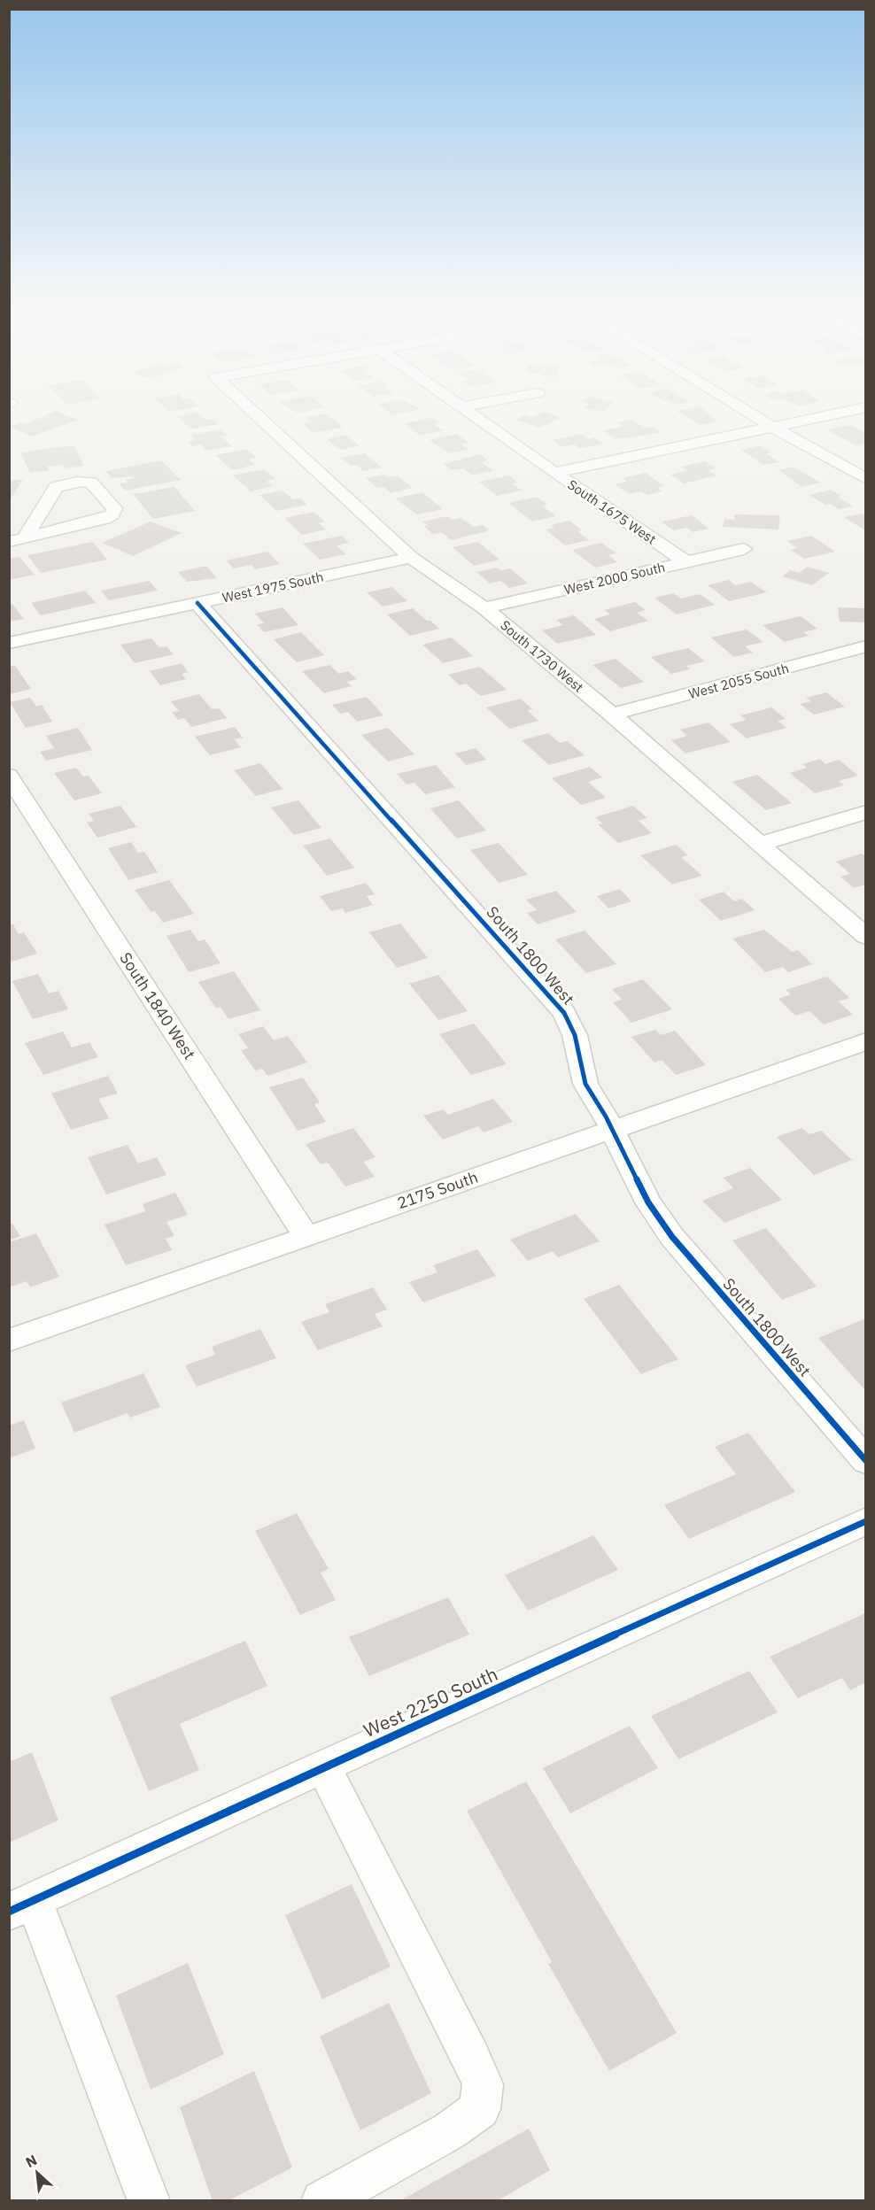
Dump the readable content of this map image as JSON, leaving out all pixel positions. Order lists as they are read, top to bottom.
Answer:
{
  "streets": {
    "street": [
      "South 1675 West",
      "West 2000 South",
      "West 1975 South",
      "South 1730 West",
      "West 2055 South",
      "South 1800 West",
      "South 1840 West",
      "2175 South",
      "West 2250 South"
    ]
  },
  "crossings": [
    ["South 1675 West", "West 2000 South"],
    ["West 2000 South", "South 1730 West"],
    ["West 1975 South", "South 1730 West"],
    ["West 1975 South", "South 1800 West"],
    ["South 1730 West", "West 2055 South"],
    ["South 1800 West", "2175 South"],
    ["South 1840 West", "2175 South"]
  ],
  "north": "top left"
}
